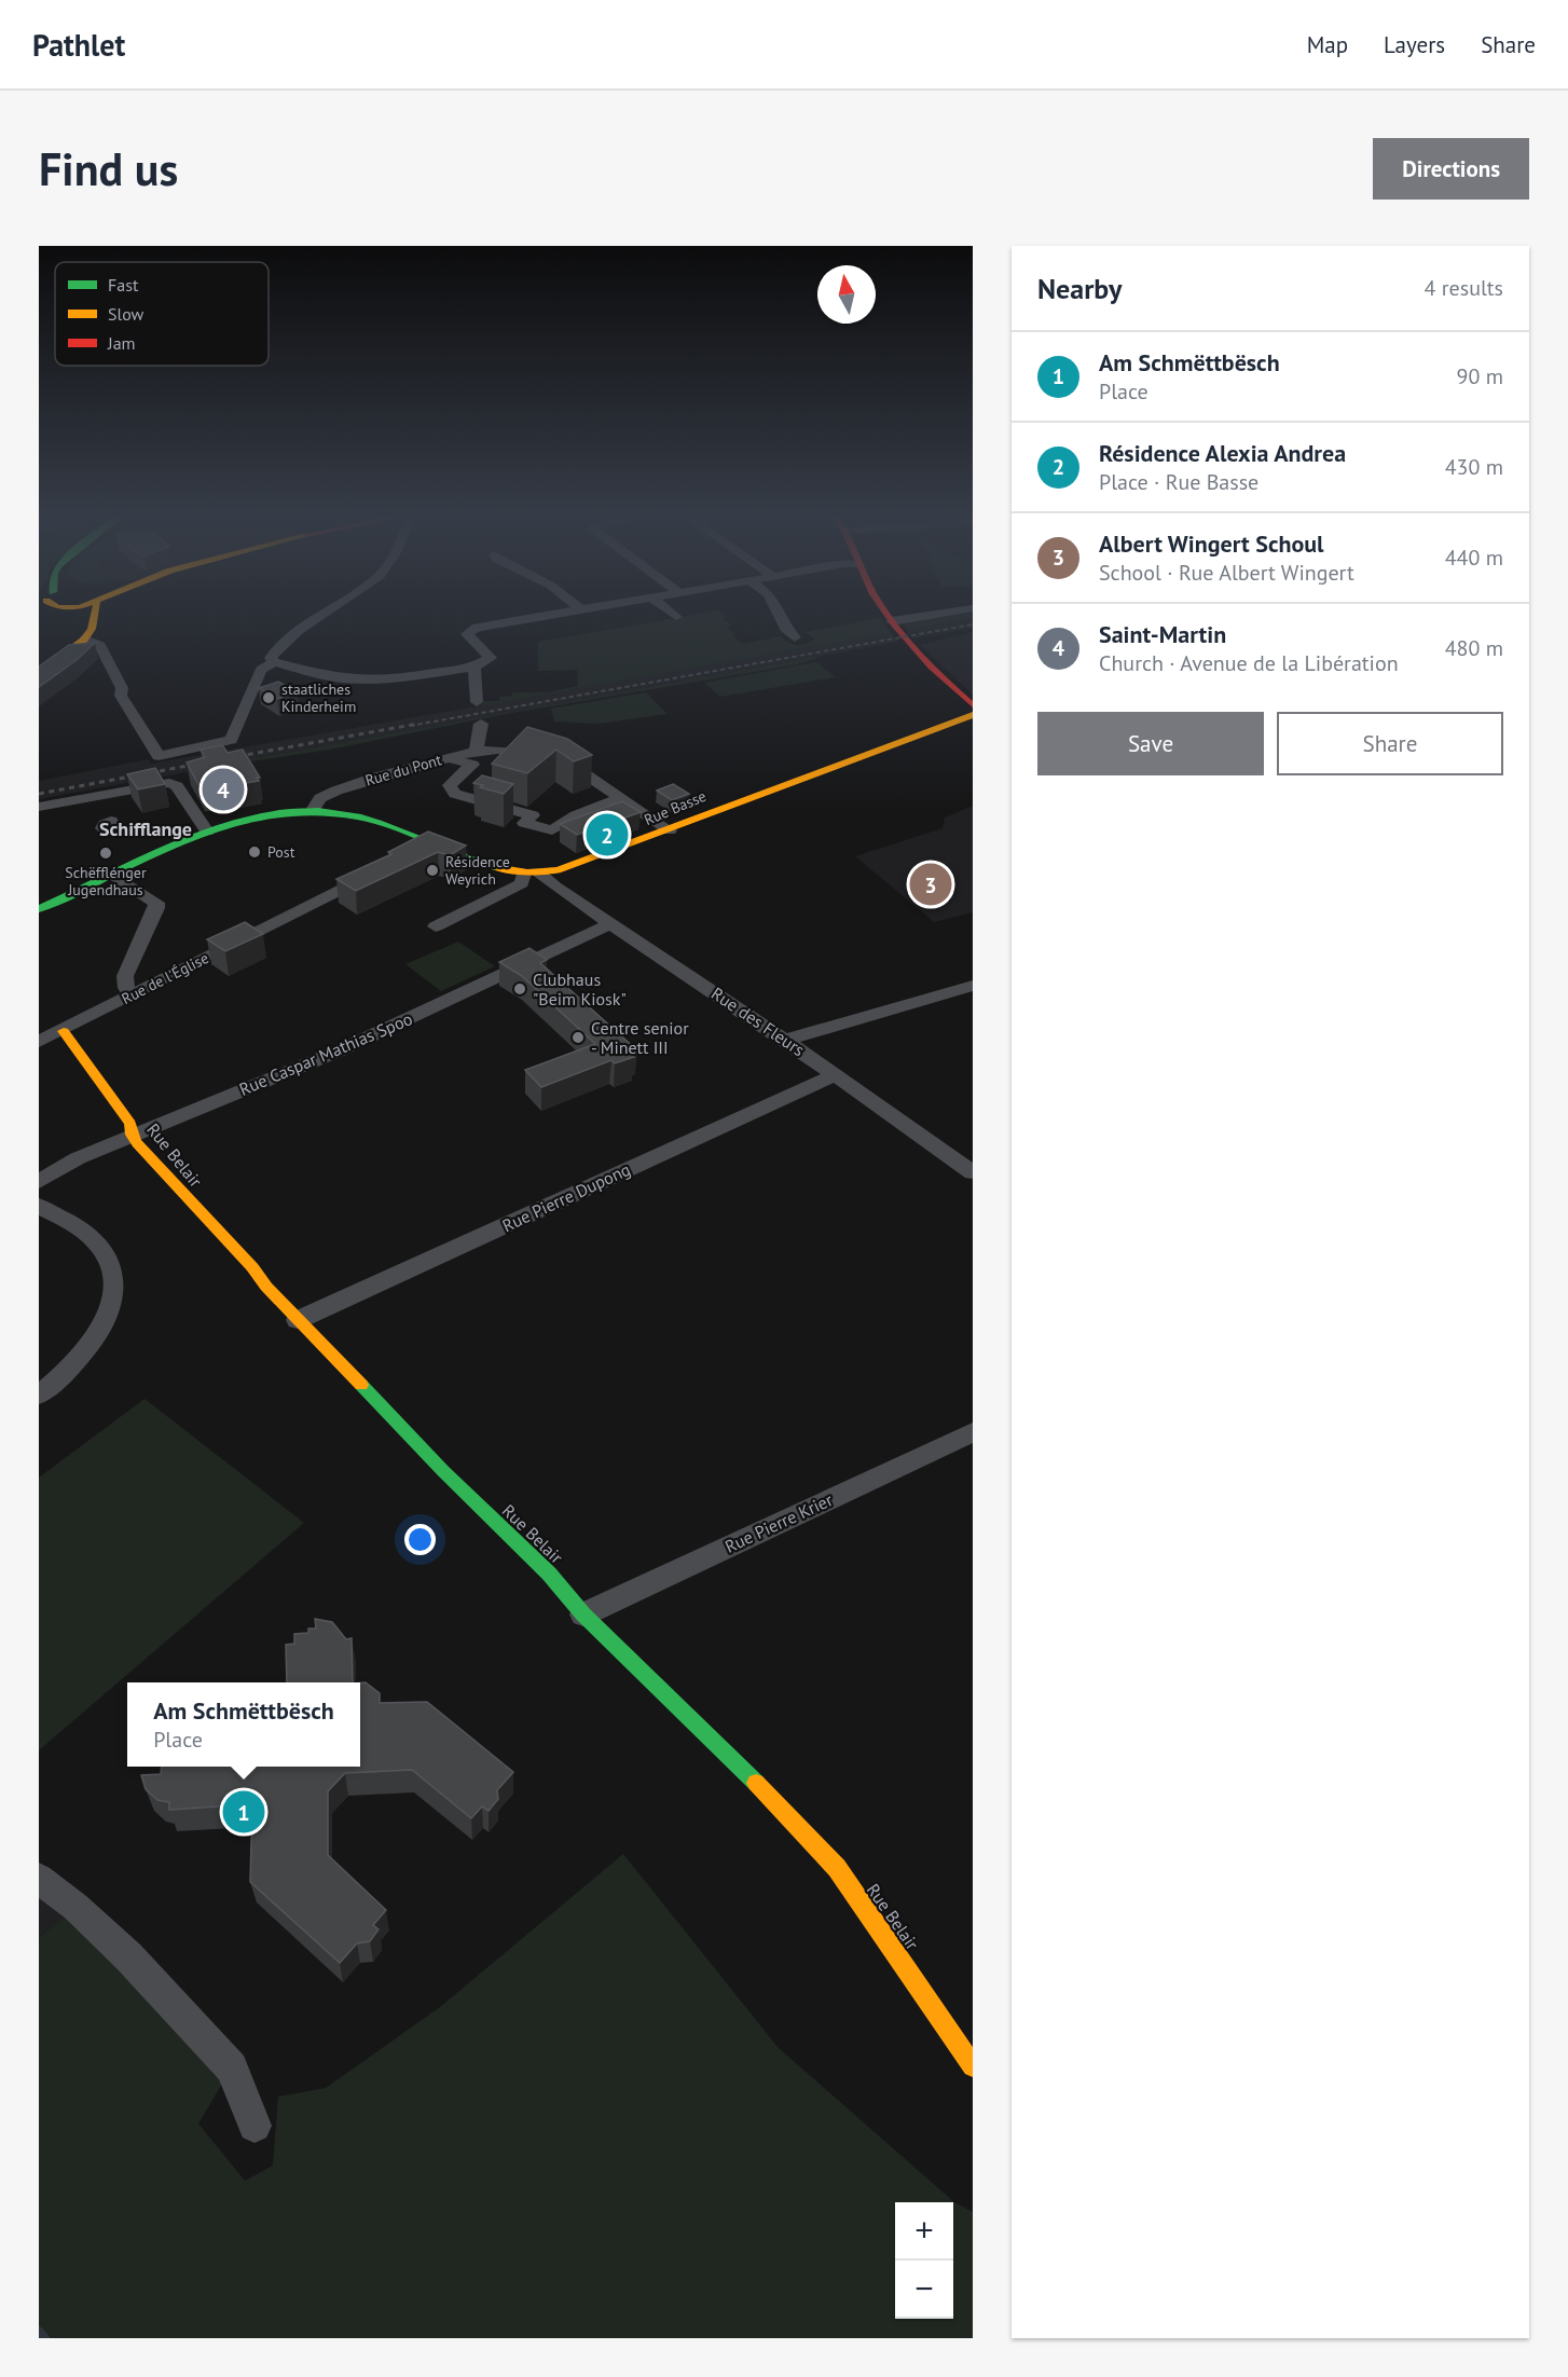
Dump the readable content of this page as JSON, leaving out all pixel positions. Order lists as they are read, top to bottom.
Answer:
{
  "streets": {
    "street": [
      "Rue du Pont",
      "Rue Basse",
      "Rue de l'Église",
      "Rue des Fleurs",
      "Rue Caspar Mathias Spoo",
      "Rue Belair",
      "Rue Pierre Dupong",
      "Rue Pierre Krier"
    ]
  },
  "crossings": [
    ["Rue du Pont", "Rue Basse"],
    ["Rue Basse", "Rue des Fleurs"],
    ["Rue de l'Église", "Rue Belair"],
    ["Rue des Fleurs", "Rue Caspar Mathias Spoo"],
    ["Rue des Fleurs", "Rue Pierre Dupong"],
    ["Rue Caspar Mathias Spoo", "Rue Belair"],
    ["Rue Belair", "Rue Pierre Dupong"],
    ["Rue Belair", "Rue Pierre Krier"]
  ],
  "districts": ["Schifflange"],
  "places": [
    "staatliches Kinderheim",
    "Post",
    "Schëfflénger Jugendhaus",
    "Résidence Weyrich",
    "Clubhaus \"Beim Kiosk\"",
    "Centre senior - Minett III"
  ],
  "legend": ["Fast", "Slow", "Jam"],
  "north": "top",
  "page": {
    "header": "Pathlet",
    "nav": ["Map", "Layers", "Share"],
    "buttons": [
      "Directions",
      ["Save", "Share"]
    ],
    "title": "Find us",
    "heading": ["Nearby", "4 results"],
    "list": [
      {
        "mark": "1",
        "name": "Am Schmëttbësch",
        "note": "Place",
        "value": "90 m"
      },
      {
        "mark": "2",
        "name": "Résidence Alexia Andrea",
        "note": "Place · Rue Basse",
        "value": "430 m"
      },
      {
        "mark": "3",
        "name": "Albert Wingert Schoul",
        "note": "School · Rue Albert Wingert",
        "value": "440 m"
      },
      {
        "mark": "4",
        "name": "Saint-Martin",
        "note": "Church · Avenue de la Libération",
        "value": "480 m"
      }
    ],
    "pins": [
      "4",
      "2",
      "3",
      "1"
    ],
    "popup": ["Am Schmëttbësch", "Place"],
    "map_buttons": ["+", "−"]
  }
}
